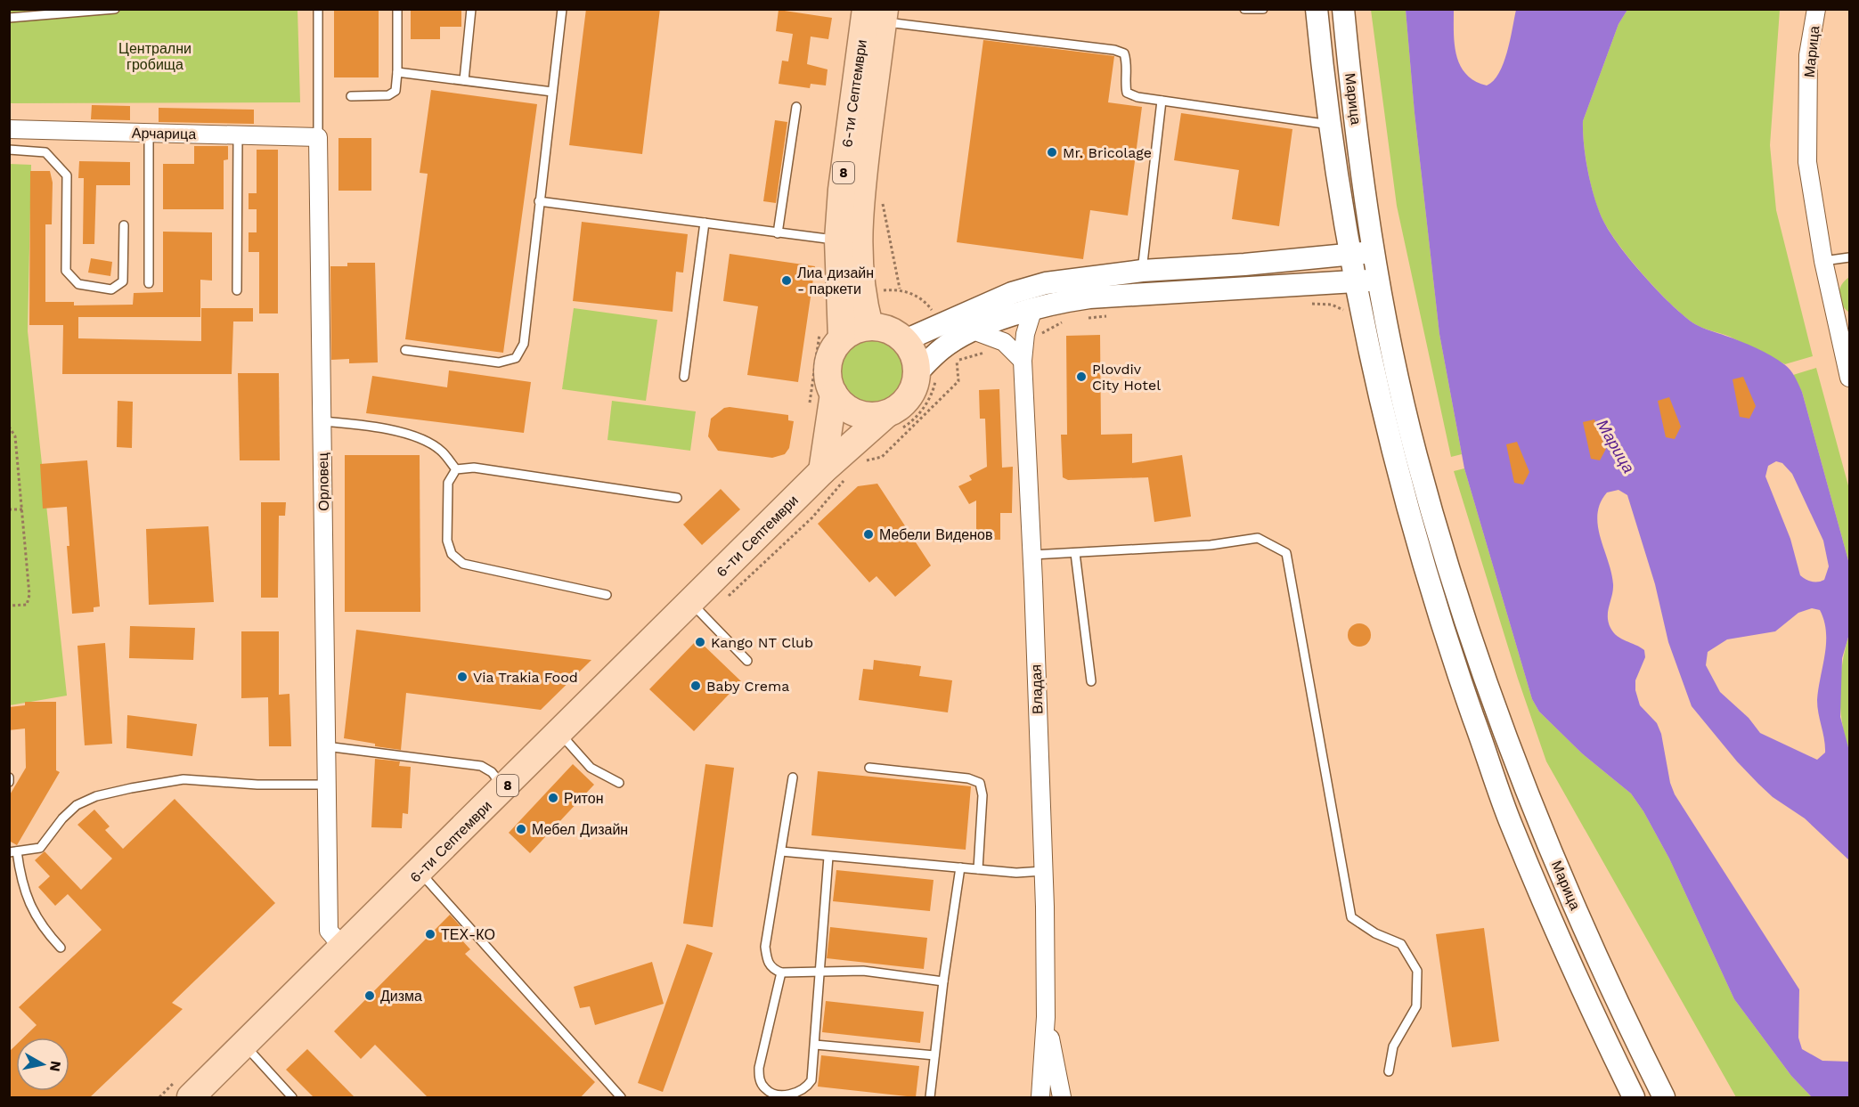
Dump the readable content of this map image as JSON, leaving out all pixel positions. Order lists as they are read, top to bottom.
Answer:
{
  "streets": {
    "main road": ["6-ти Септември", "8"],
    "street": [
      "Марица",
      "Арчарица",
      "Орловец",
      "Владая"
    ]
  },
  "crossings": [
    ["6-ти Септември", "8"],
    ["6-ти Септември", "Орловец"],
    ["Арчарица", "Орловец"]
  ],
  "water": ["Марица"],
  "parks": ["Централни гробища"],
  "places": [
    "Mr. Bricolage",
    "Лиа дизайн - паркети",
    "Plovdiv City Hotel",
    "Мебели Виденов",
    "Kango NT Club",
    "Via Trakia Food",
    "Baby Crema",
    "Ритон",
    "Мебел Дизайн",
    "ТЕХ-КО",
    "Дизма"
  ],
  "north": "right"
}
